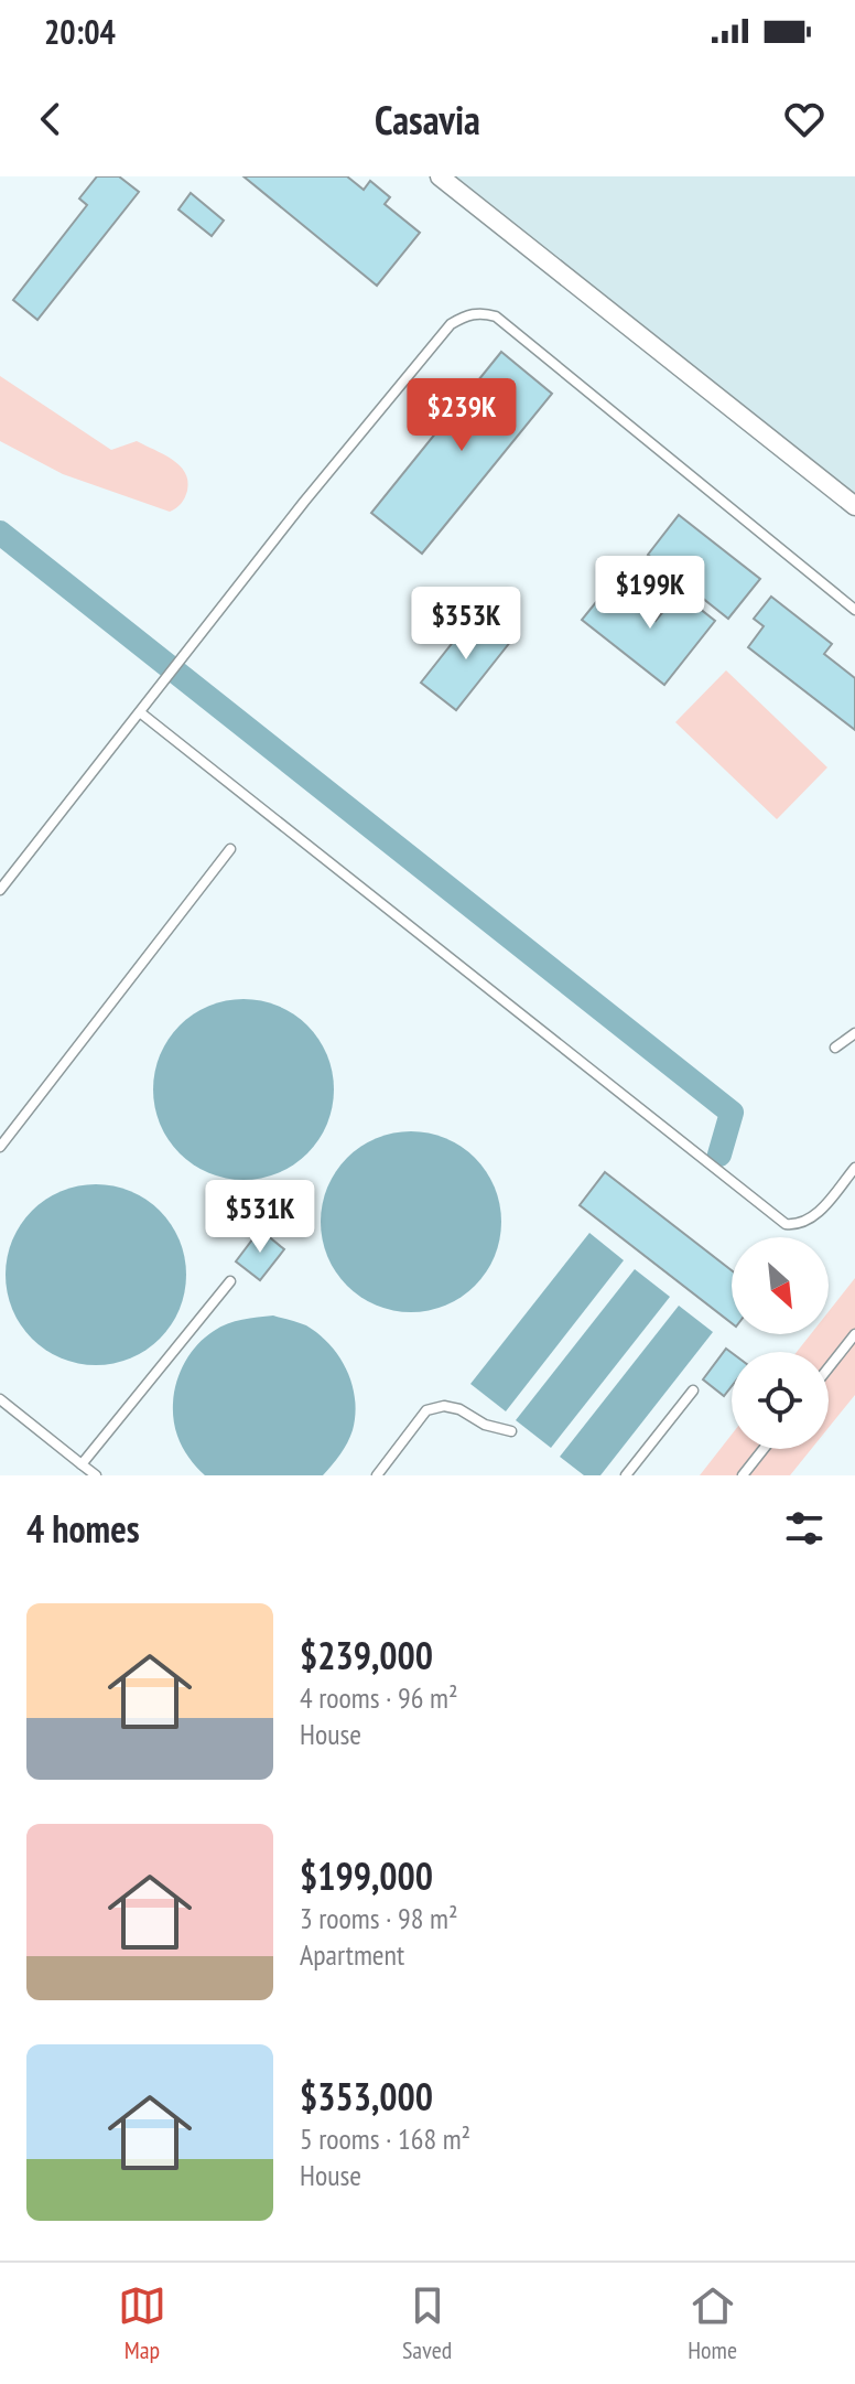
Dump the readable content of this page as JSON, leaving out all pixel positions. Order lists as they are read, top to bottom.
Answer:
{
  "north": "bottom right",
  "page": {
    "status": "20:04",
    "header": "Casavia",
    "price": [
      "$239K",
      "$199K",
      "$353K",
      "$531K"
    ],
    "heading": "4 homes",
    "list": [
      {
        "name": "$239,000",
        "note": "4 rooms · 96 m² · House"
      },
      {
        "name": "$199,000",
        "note": "3 rooms · 98 m² · Apartment"
      },
      {
        "name": "$353,000",
        "note": "5 rooms · 168 m² · House"
      }
    ],
    "tabs": ["Map", "Saved", "Home"]
  }
}
